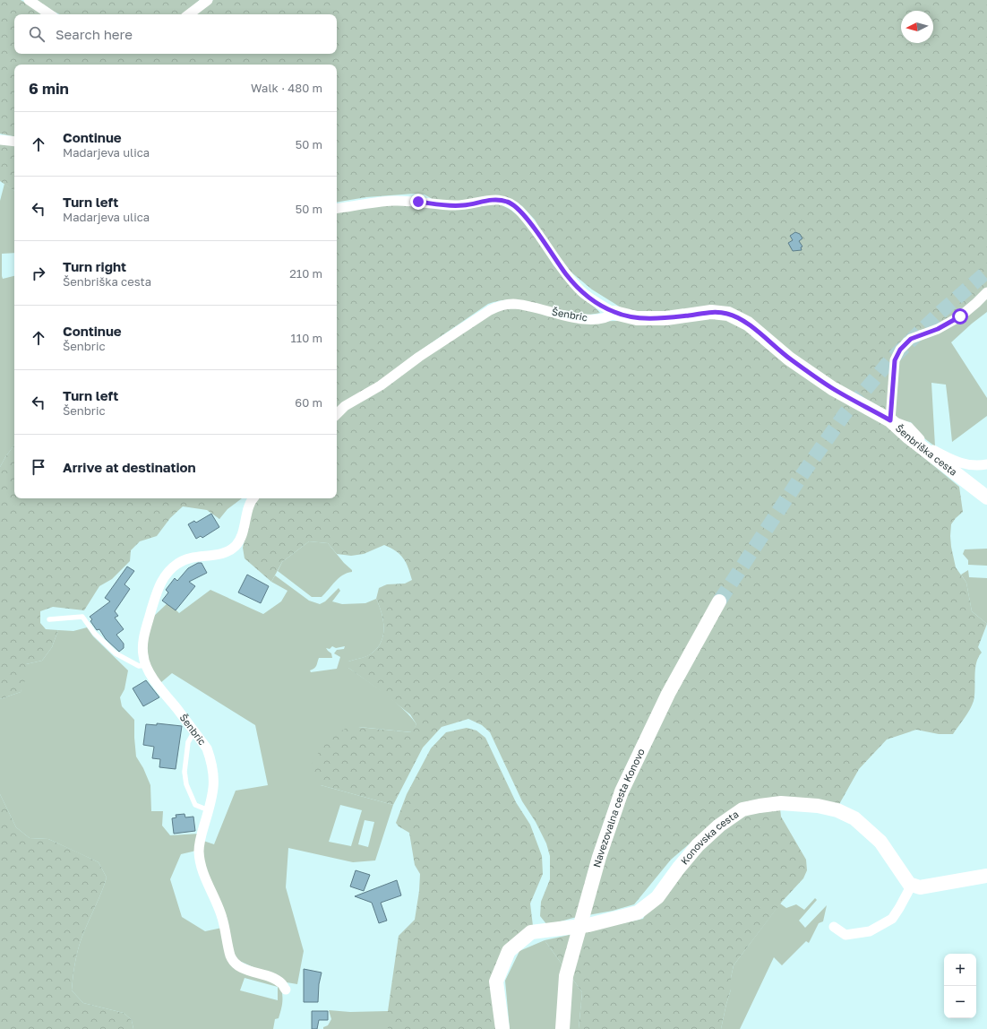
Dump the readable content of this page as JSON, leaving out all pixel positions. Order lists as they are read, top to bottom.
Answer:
{
  "streets": {
    "street": [
      "Šenbric",
      "Šenbriška cesta",
      "Navezovalna cesta Konovo",
      "Konovska cesta"
    ]
  },
  "crossings": [
    ["Šenbric", "Šenbriška cesta"],
    ["Navezovalna cesta Konovo", "Konovska cesta"]
  ],
  "north": "left",
  "page": {
    "search": "Search here",
    "heading": ["6 min", "Walk · 480 m"],
    "list": [
      ["Continue", "Madarjeva ulica", "50 m"],
      ["Turn left", "Madarjeva ulica", "50 m"],
      ["Turn right", "Šenbriška cesta", "210 m"],
      ["Continue", "Šenbric", "110 m"],
      ["Turn left", "Šenbric", "60 m"],
      "Arrive at destination"
    ],
    "map_buttons": ["+", "−"]
  }
}
